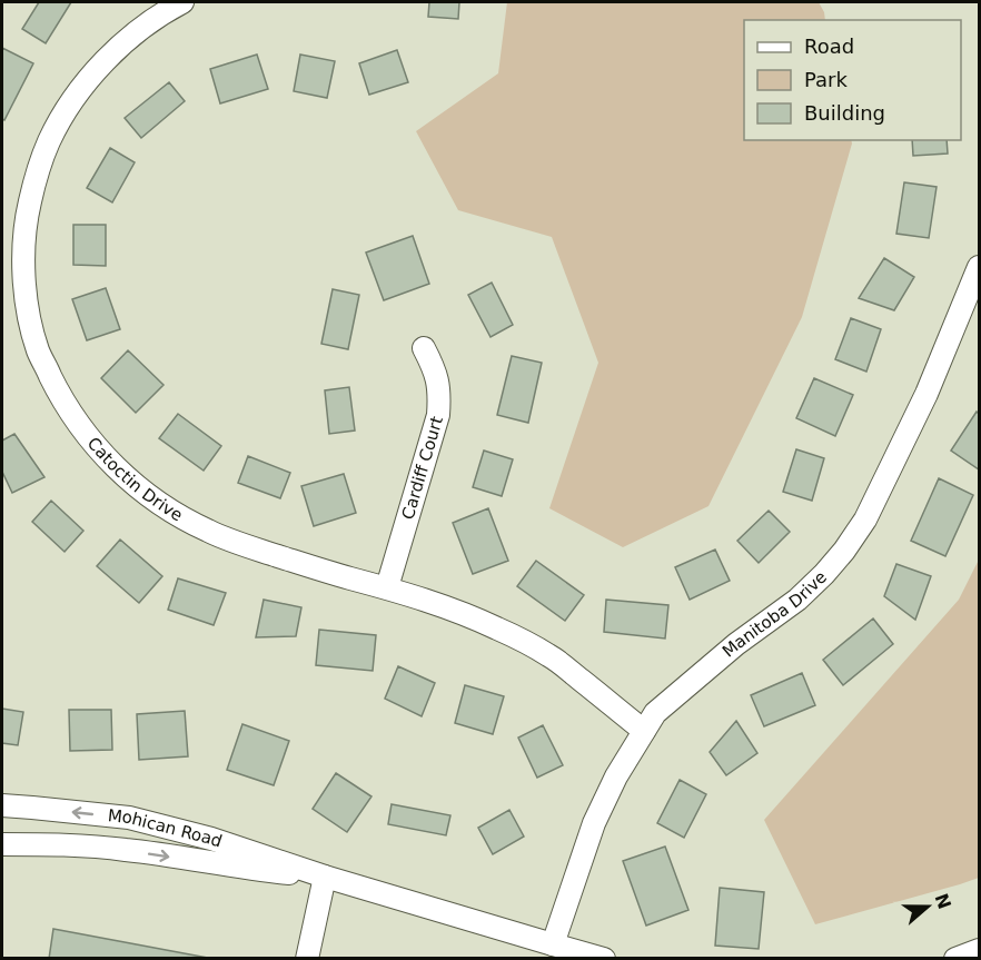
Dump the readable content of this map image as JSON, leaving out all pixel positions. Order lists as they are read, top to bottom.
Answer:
{
  "streets": {
    "street": [
      "Cardiff Court",
      "Catoctin Drive",
      "Manitoba Drive",
      "Mohican Road"
    ]
  },
  "crossings": [
    ["Cardiff Court", "Catoctin Drive"],
    ["Catoctin Drive", "Manitoba Drive"],
    ["Manitoba Drive", "Mohican Road"]
  ],
  "legend": ["Road", "Park", "Building"],
  "north": "right"
}
